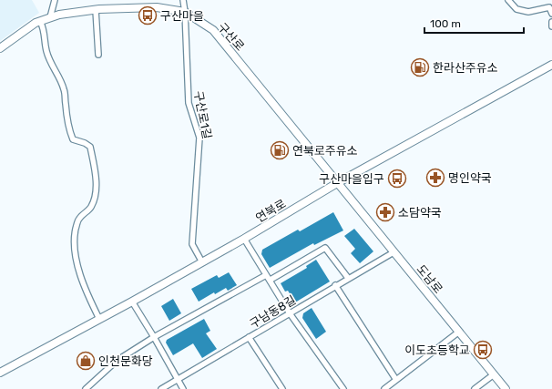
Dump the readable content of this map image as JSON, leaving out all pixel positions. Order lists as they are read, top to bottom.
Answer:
{
  "streets": {
    "main road": ["구산로", "연북로", "도남로"],
    "street": ["구산로1길", "구남동8길"]
  },
  "crossings": [
    ["구산로", "구산로1길"],
    ["구산로", "연북로"],
    ["구산로", "도남로"],
    ["구산로1길", "연북로"],
    ["연북로", "도남로"],
    ["도남로", "구남동8길"]
  ],
  "places": {
    "bus stop": ["구산마을", "구산마을입구", "이도초등학교"],
    "fuel station": ["한라산주유소", "연북로주유소"],
    "pharmacy": ["명인약국", "소담약국"],
    "shop": ["인천문화당"]
  },
  "scale_bar": "100 m"
}
